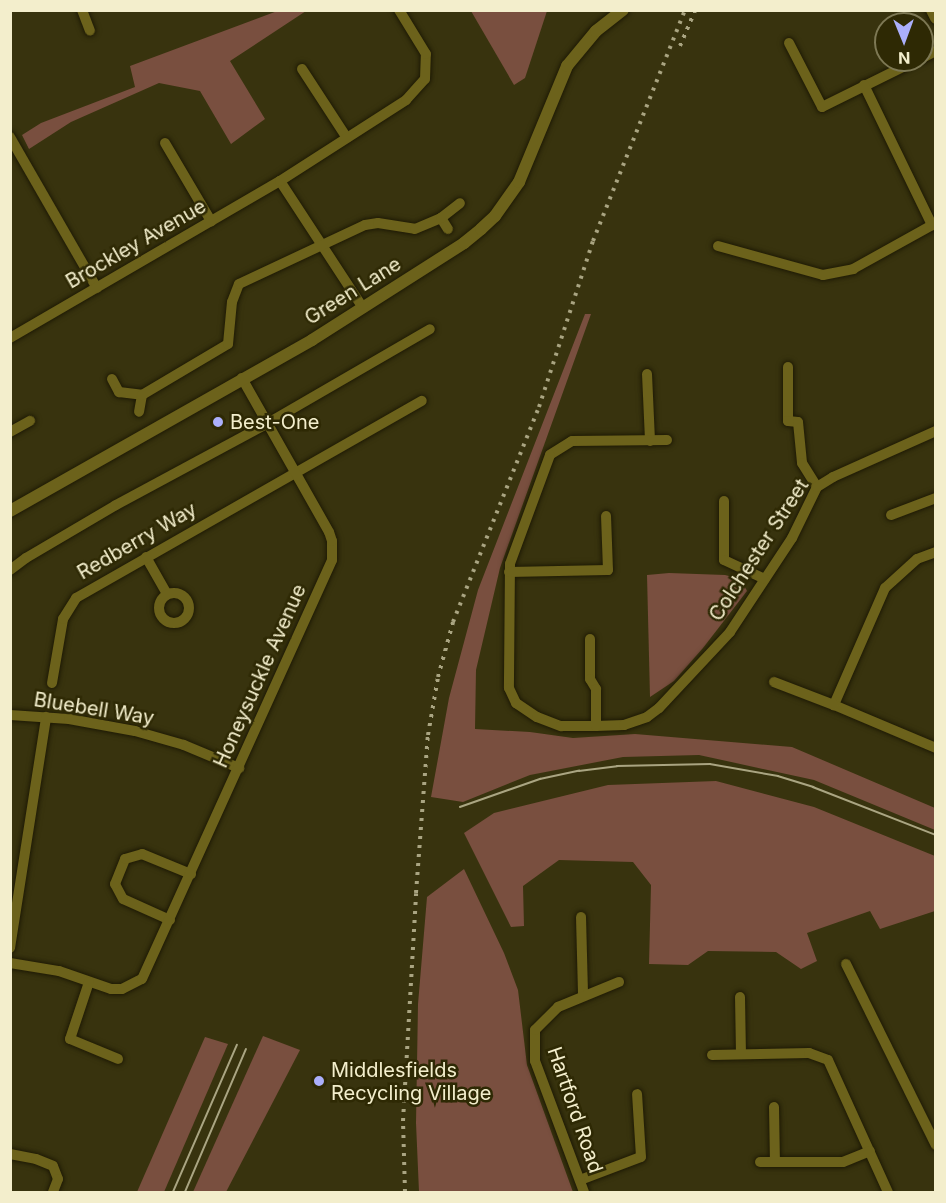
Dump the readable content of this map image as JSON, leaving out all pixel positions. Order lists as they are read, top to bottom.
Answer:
{
  "streets": {
    "street": [
      "Brockley Avenue",
      "Green Lane",
      "Redberry Way",
      "Colchester Street",
      "Honeysuckle Avenue",
      "Bluebell Way",
      "Hartford Road"
    ]
  },
  "crossings": [
    ["Green Lane", "Honeysuckle Avenue"],
    ["Redberry Way", "Honeysuckle Avenue"],
    ["Honeysuckle Avenue", "Bluebell Way"]
  ],
  "places": ["Best-One", "Middlesfields Recycling Village"],
  "north": "bottom"
}
